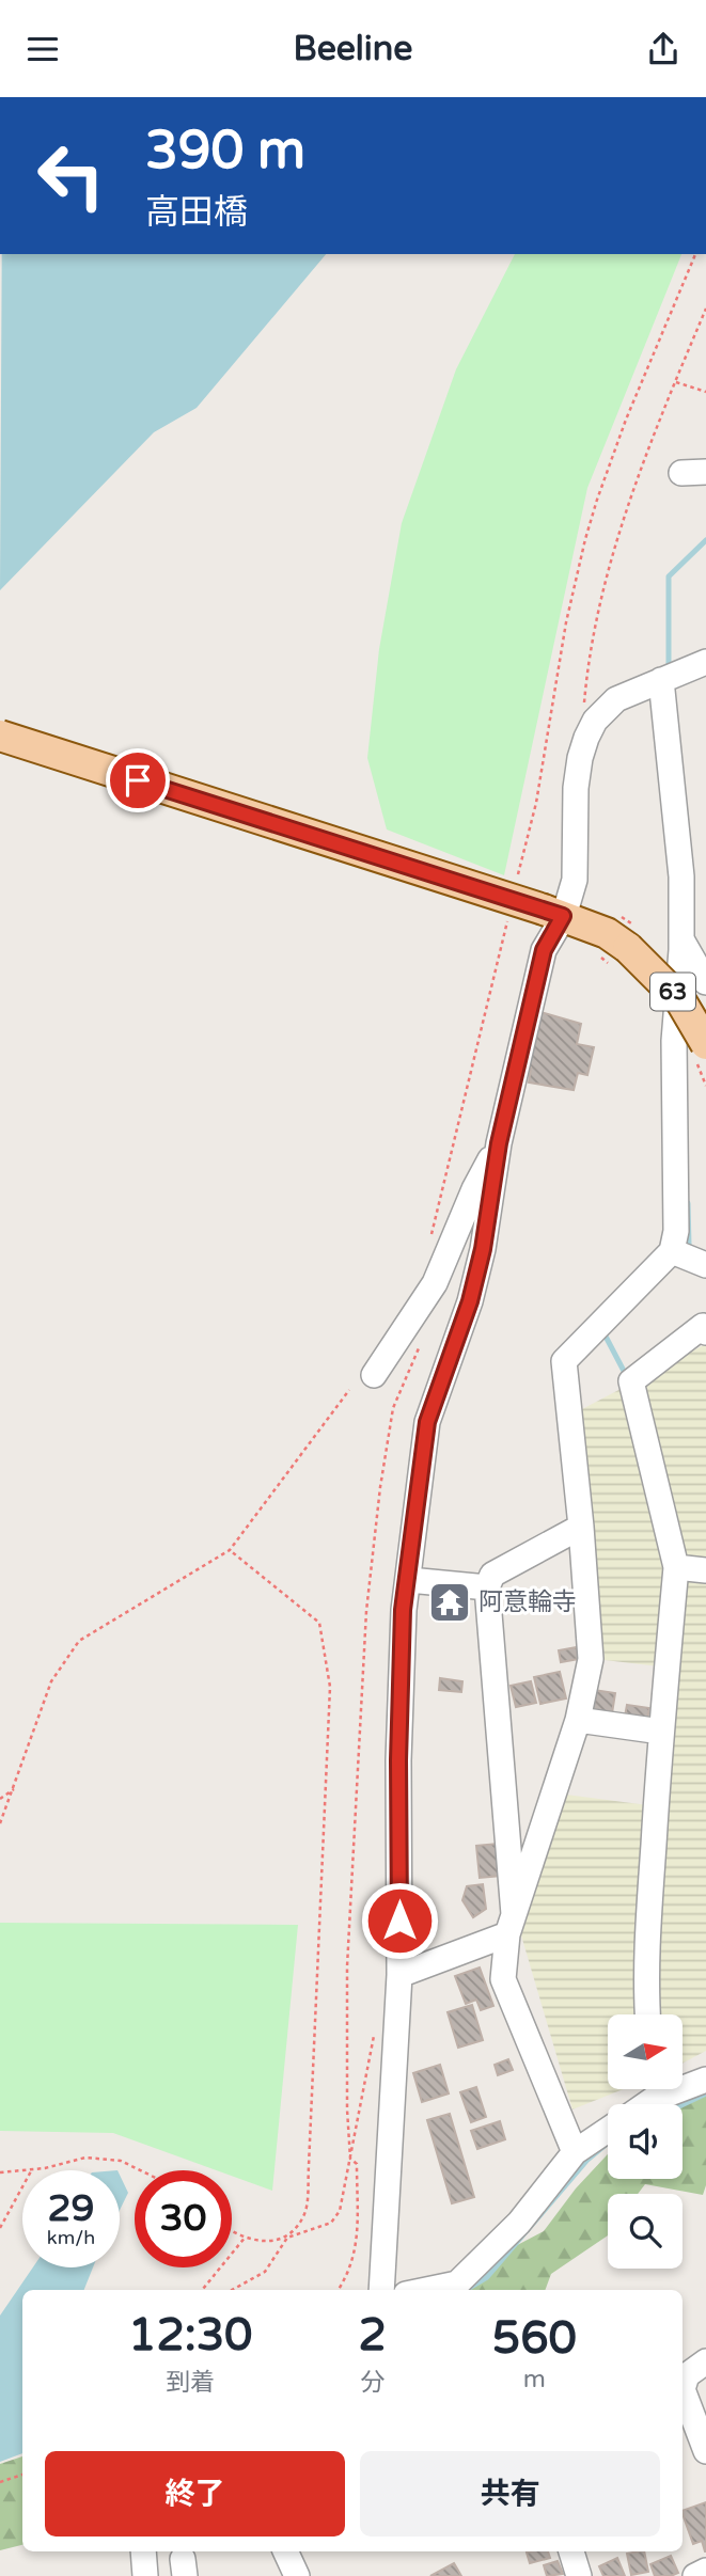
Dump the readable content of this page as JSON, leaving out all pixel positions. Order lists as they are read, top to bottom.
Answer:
{
  "streets": {
    "main road": ["63"]
  },
  "places": {
    "temple": ["阿意輪寺"]
  },
  "north": "right",
  "page": {
    "header": "Beeline",
    "turn": ["390 m", "高田橋"],
    "speed": "29 km/h",
    "limit": "30",
    "eta": [
      "12:30",
      "到着",
      "2",
      "分",
      "560",
      "m"
    ],
    "buttons": ["終了", "共有"]
  }
}
